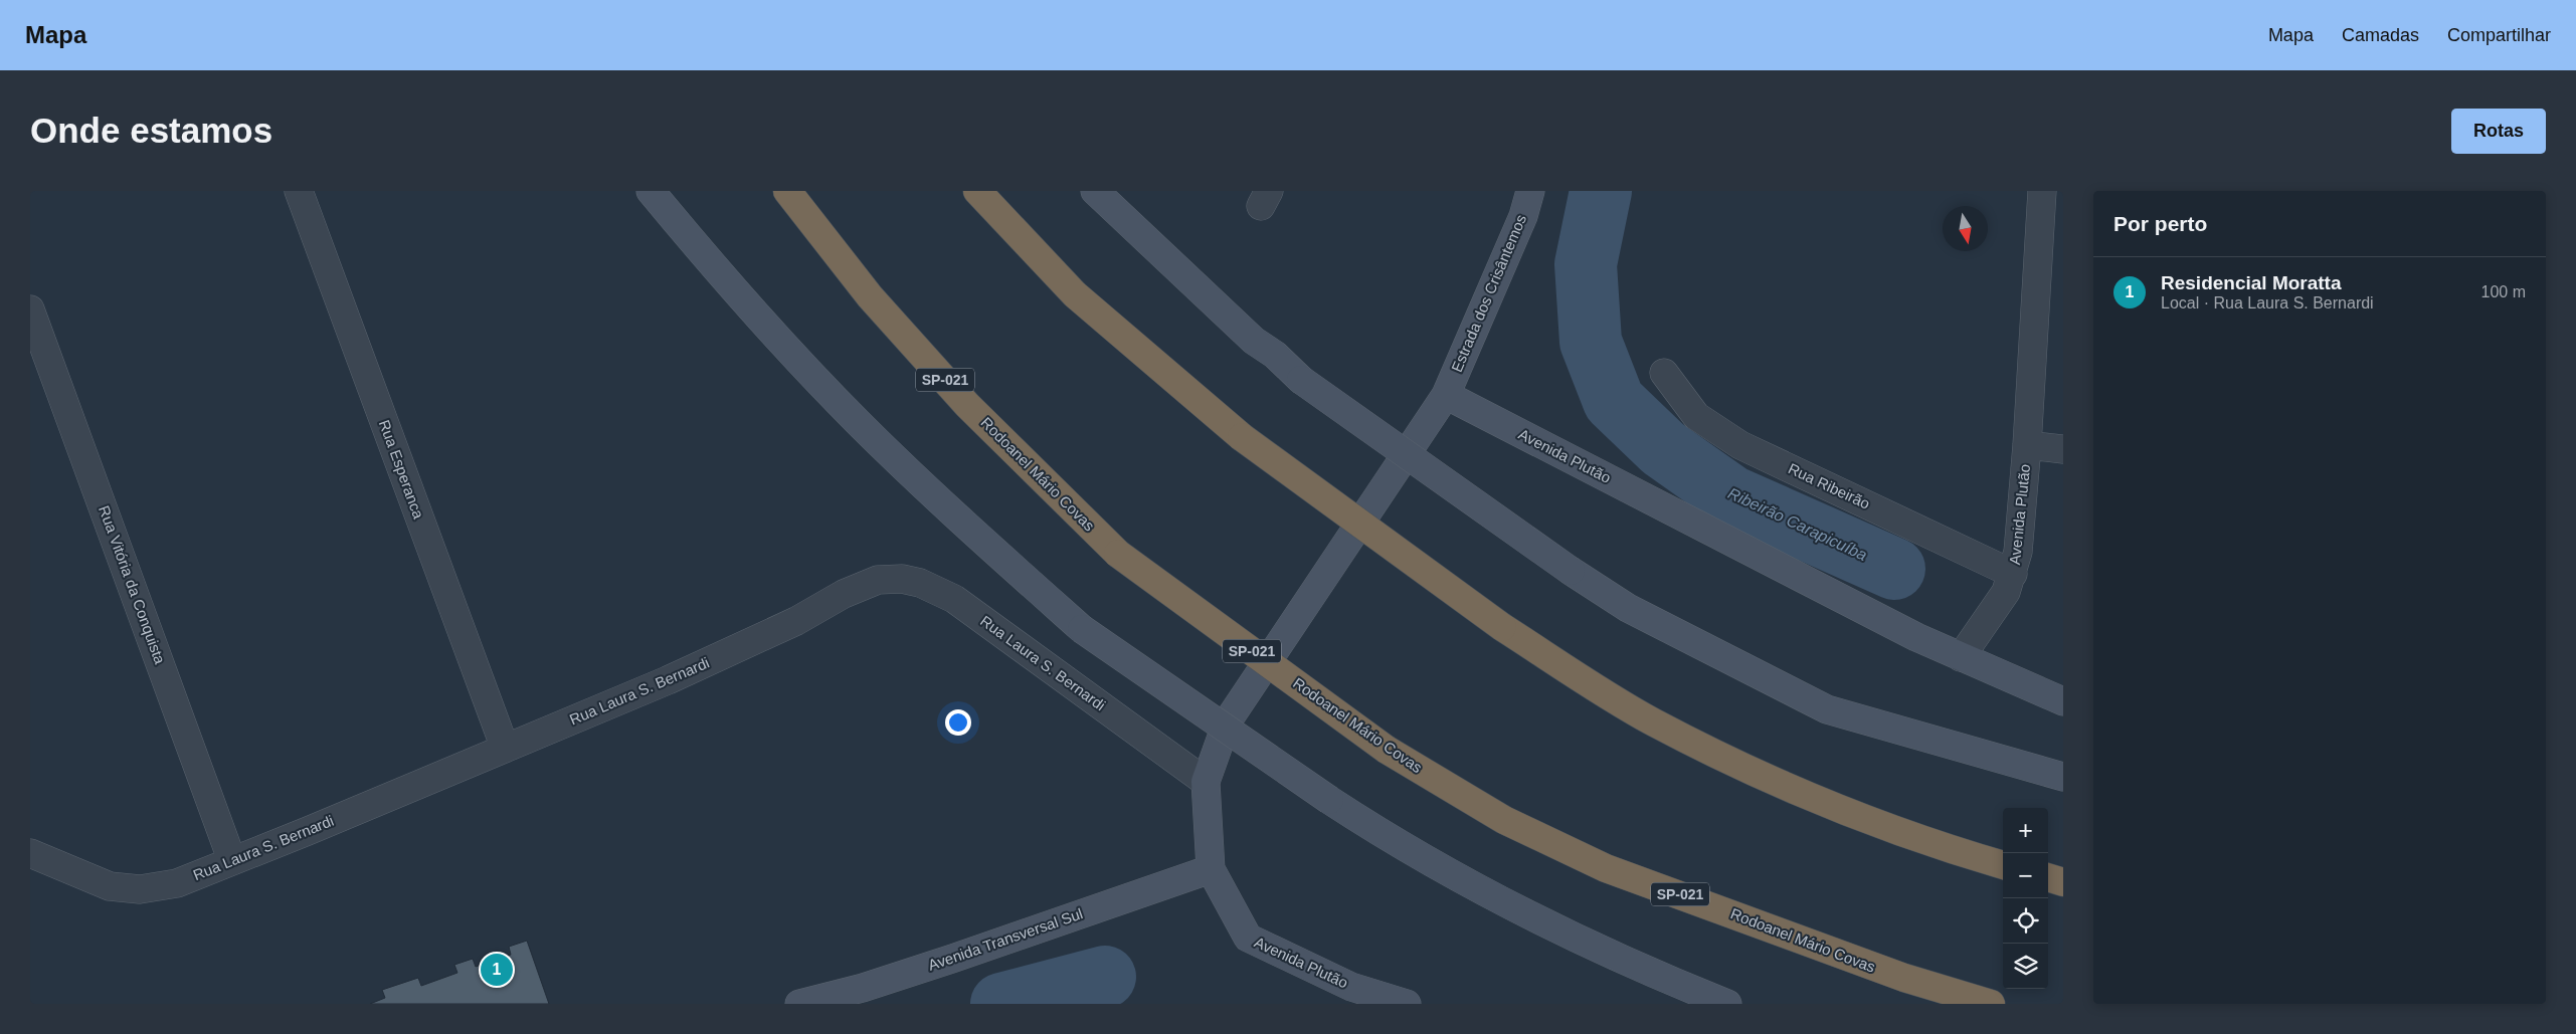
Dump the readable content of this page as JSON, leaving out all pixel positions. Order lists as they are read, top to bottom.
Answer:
{
  "streets": {
    "highway": ["SP-021", "Rodoanel Mário Covas"],
    "main road": ["Estrada dos Crisântemos", "Avenida Plutão", "Avenida Transversal Sul"],
    "street": [
      "Rua Esperanca",
      "Rua Ribeirão",
      "Rua Vitória da Conquista",
      "Rua Laura S. Bernardi"
    ]
  },
  "crossings": [
    ["Estrada dos Crisântemos", "Avenida Plutão"],
    ["Avenida Plutão", "Rua Ribeirão"],
    ["Avenida Plutão", "Rua Laura S. Bernardi"],
    ["Avenida Plutão", "Avenida Transversal Sul"],
    ["Rua Esperanca", "Rua Laura S. Bernardi"],
    ["Rua Vitória da Conquista", "Rua Laura S. Bernardi"]
  ],
  "water": ["Ribeirão Carapicuíba"],
  "north": "bottom",
  "page": {
    "header": "Mapa",
    "nav": ["Mapa", "Camadas", "Compartilhar"],
    "buttons": "Rotas",
    "title": "Onde estamos",
    "heading": "Por perto",
    "list": [
      {
        "mark": "1",
        "name": "Residencial Moratta",
        "note": "Local · Rua Laura S. Bernardi",
        "value": "100 m"
      }
    ],
    "map_buttons": ["+", "−"],
    "pins": "1"
  }
}
